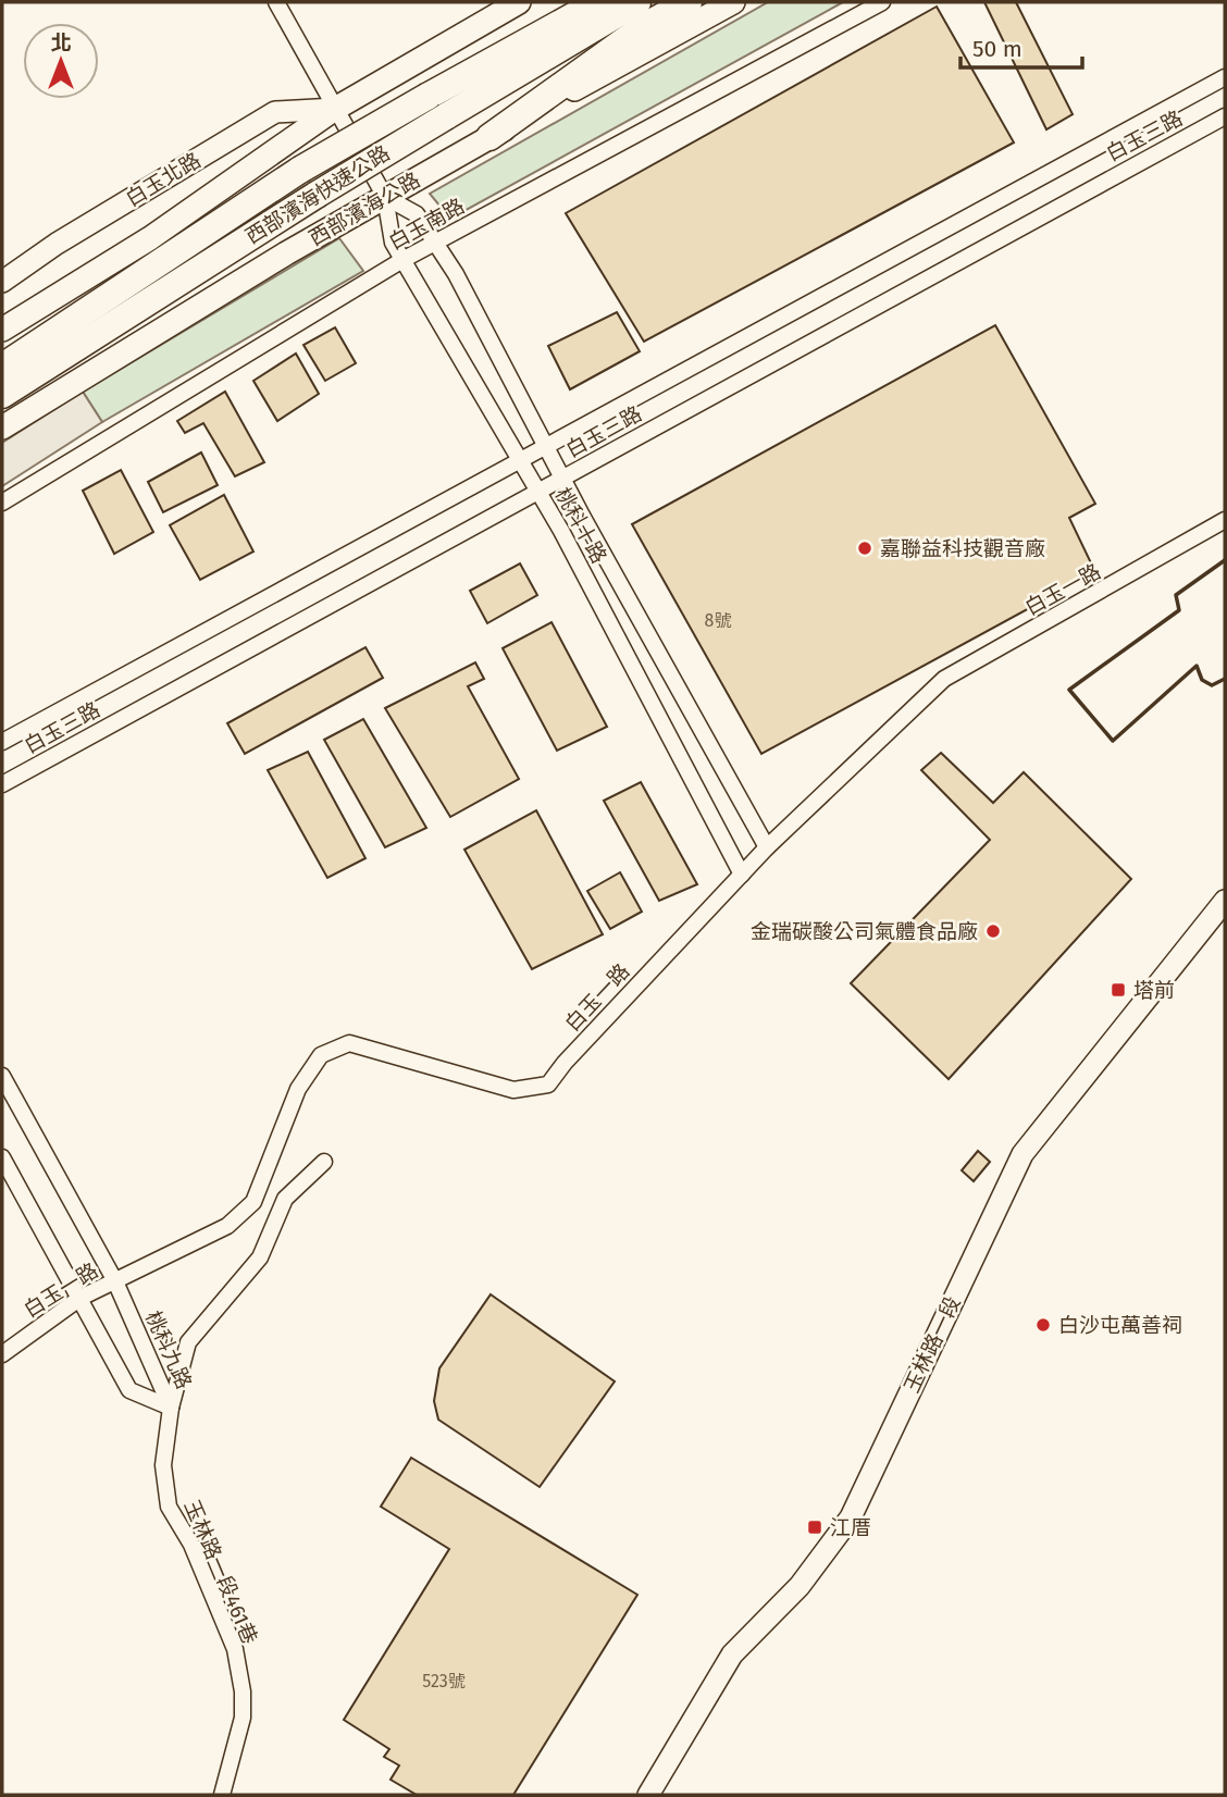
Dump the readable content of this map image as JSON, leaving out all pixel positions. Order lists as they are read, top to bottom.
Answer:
{
  "streets": {
    "highway": ["西部濱海快速公路"],
    "main road": ["西部濱海公路"],
    "street": [
      "白玉三路",
      "白玉北路",
      "白玉南路",
      "桃科十路",
      "白玉一路",
      "玉林路一段",
      "桃科九路",
      "玉林路一段461巷"
    ]
  },
  "crossings": [
    ["白玉三路", "桃科十路"],
    ["白玉北路", "桃科十路"],
    ["西部濱海公路", "桃科十路"],
    ["白玉南路", "桃科十路"],
    ["桃科十路", "白玉一路"],
    ["白玉一路", "桃科九路"],
    ["桃科九路", "玉林路一段461巷"]
  ],
  "places": {
    "other": ["嘉聯益科技觀音廠", "金瑞碳酸公司氣體食品廠", "白沙屯萬善祠"],
    "transit": ["塔前", "江厝"]
  },
  "house_numbers": ["8號", "523號"],
  "scale_bar": "50 m",
  "north": "top"
}
